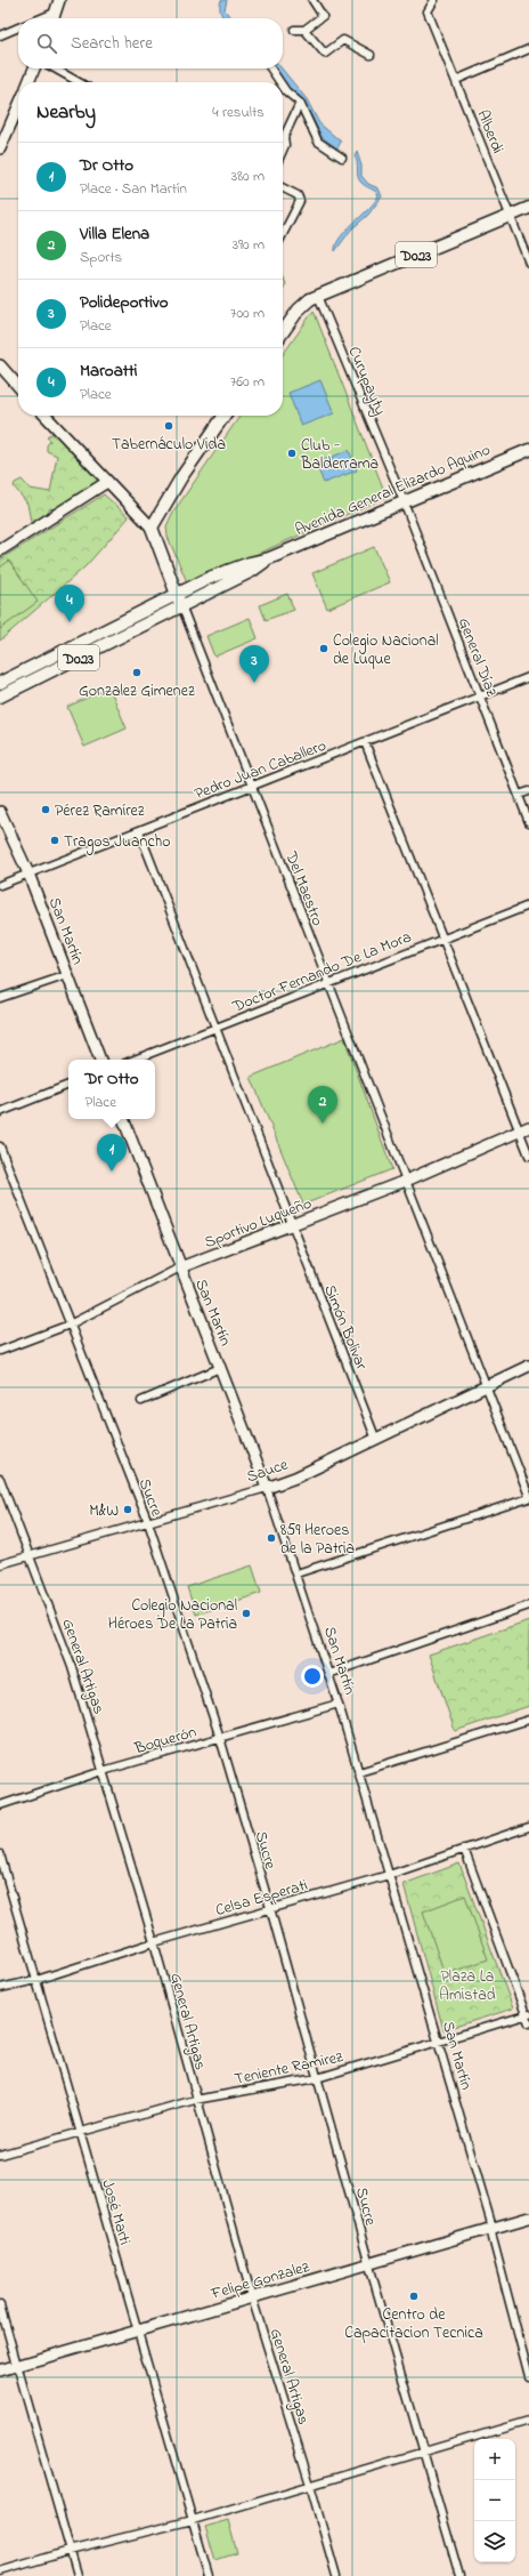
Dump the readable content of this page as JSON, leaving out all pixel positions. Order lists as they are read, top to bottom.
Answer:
{
  "streets": {
    "main road": ["D023", "Avenida General Elizardo Aquino"],
    "street": [
      "Alberdi",
      "Curupayty",
      "General Díaz",
      "Pedro Juan Caballero",
      "Del Maestro",
      "San Martín",
      "Doctor Fernando De La Mora",
      "Sportivo Luqueño",
      "Simón Bolivar",
      "Sauce",
      "Sucre",
      "General Artigas",
      "Boquerón",
      "Celsa Esperati",
      "Teniente Ramirez",
      "José Marti",
      "Felipe Gonzalez"
    ]
  },
  "crossings": [
    ["Alberdi", "D023"],
    ["D023", "Curupayty"],
    ["Curupayty", "Avenida General Elizardo Aquino"],
    ["Curupayty", "General Díaz"],
    ["Avenida General Elizardo Aquino", "General Díaz"],
    ["Avenida General Elizardo Aquino", "Del Maestro"],
    ["General Díaz", "Pedro Juan Caballero"],
    ["Pedro Juan Caballero", "Del Maestro"],
    ["Pedro Juan Caballero", "San Martín"],
    ["Pedro Juan Caballero", "Simón Bolivar"],
    ["Del Maestro", "Doctor Fernando De La Mora"],
    ["Del Maestro", "Sportivo Luqueño"],
    ["Del Maestro", "Sauce"],
    ["San Martín", "Sportivo Luqueño"],
    ["San Martín", "Sauce"],
    ["San Martín", "Boquerón"],
    ["San Martín", "Celsa Esperati"],
    ["San Martín", "Teniente Ramirez"],
    ["San Martín", "Felipe Gonzalez"],
    ["Doctor Fernando De La Mora", "Simón Bolivar"],
    ["Sportivo Luqueño", "Simón Bolivar"],
    ["Sportivo Luqueño", "Sucre"],
    ["Simón Bolivar", "Sauce"],
    ["Sauce", "Sucre"],
    ["Sauce", "General Artigas"],
    ["Sucre", "Boquerón"],
    ["Sucre", "Celsa Esperati"],
    ["Sucre", "Teniente Ramirez"],
    ["Sucre", "Felipe Gonzalez"],
    ["General Artigas", "Boquerón"],
    ["General Artigas", "Celsa Esperati"],
    ["General Artigas", "Teniente Ramirez"],
    ["General Artigas", "Felipe Gonzalez"],
    ["Celsa Esperati", "José Marti"],
    ["Teniente Ramirez", "José Marti"],
    ["José Marti", "Felipe Gonzalez"]
  ],
  "parks": ["Plaza La Amistad"],
  "places": [
    "Tabernáculo Vida",
    "Club - Balderrama",
    "Colegio Nacional de Luque",
    "Gonzalez Gimenez",
    "Pérez Ramírez",
    "Tragos Juancho",
    "M&W",
    "859 Heroes de la Patria",
    "Colegio Nacional Héroes De La Patria",
    "Centro de Capacitacion Tecnica"
  ],
  "page": {
    "search": "Search here",
    "heading": ["Nearby", "4 results"],
    "list": [
      {
        "mark": "1",
        "name": "Dr Otto",
        "note": "Place · San Martín",
        "value": "380 m"
      },
      {
        "mark": "2",
        "name": "Villa Elena",
        "note": "Sports",
        "value": "390 m"
      },
      {
        "mark": "3",
        "name": "Polideportivo",
        "note": "Place",
        "value": "700 m"
      },
      {
        "mark": "4",
        "name": "Maroatti",
        "note": "Place",
        "value": "760 m"
      }
    ],
    "pins": [
      "4",
      "3",
      "2",
      "1"
    ],
    "popup": ["Dr Otto", "Place"],
    "map_buttons": ["+", "−"]
  }
}
